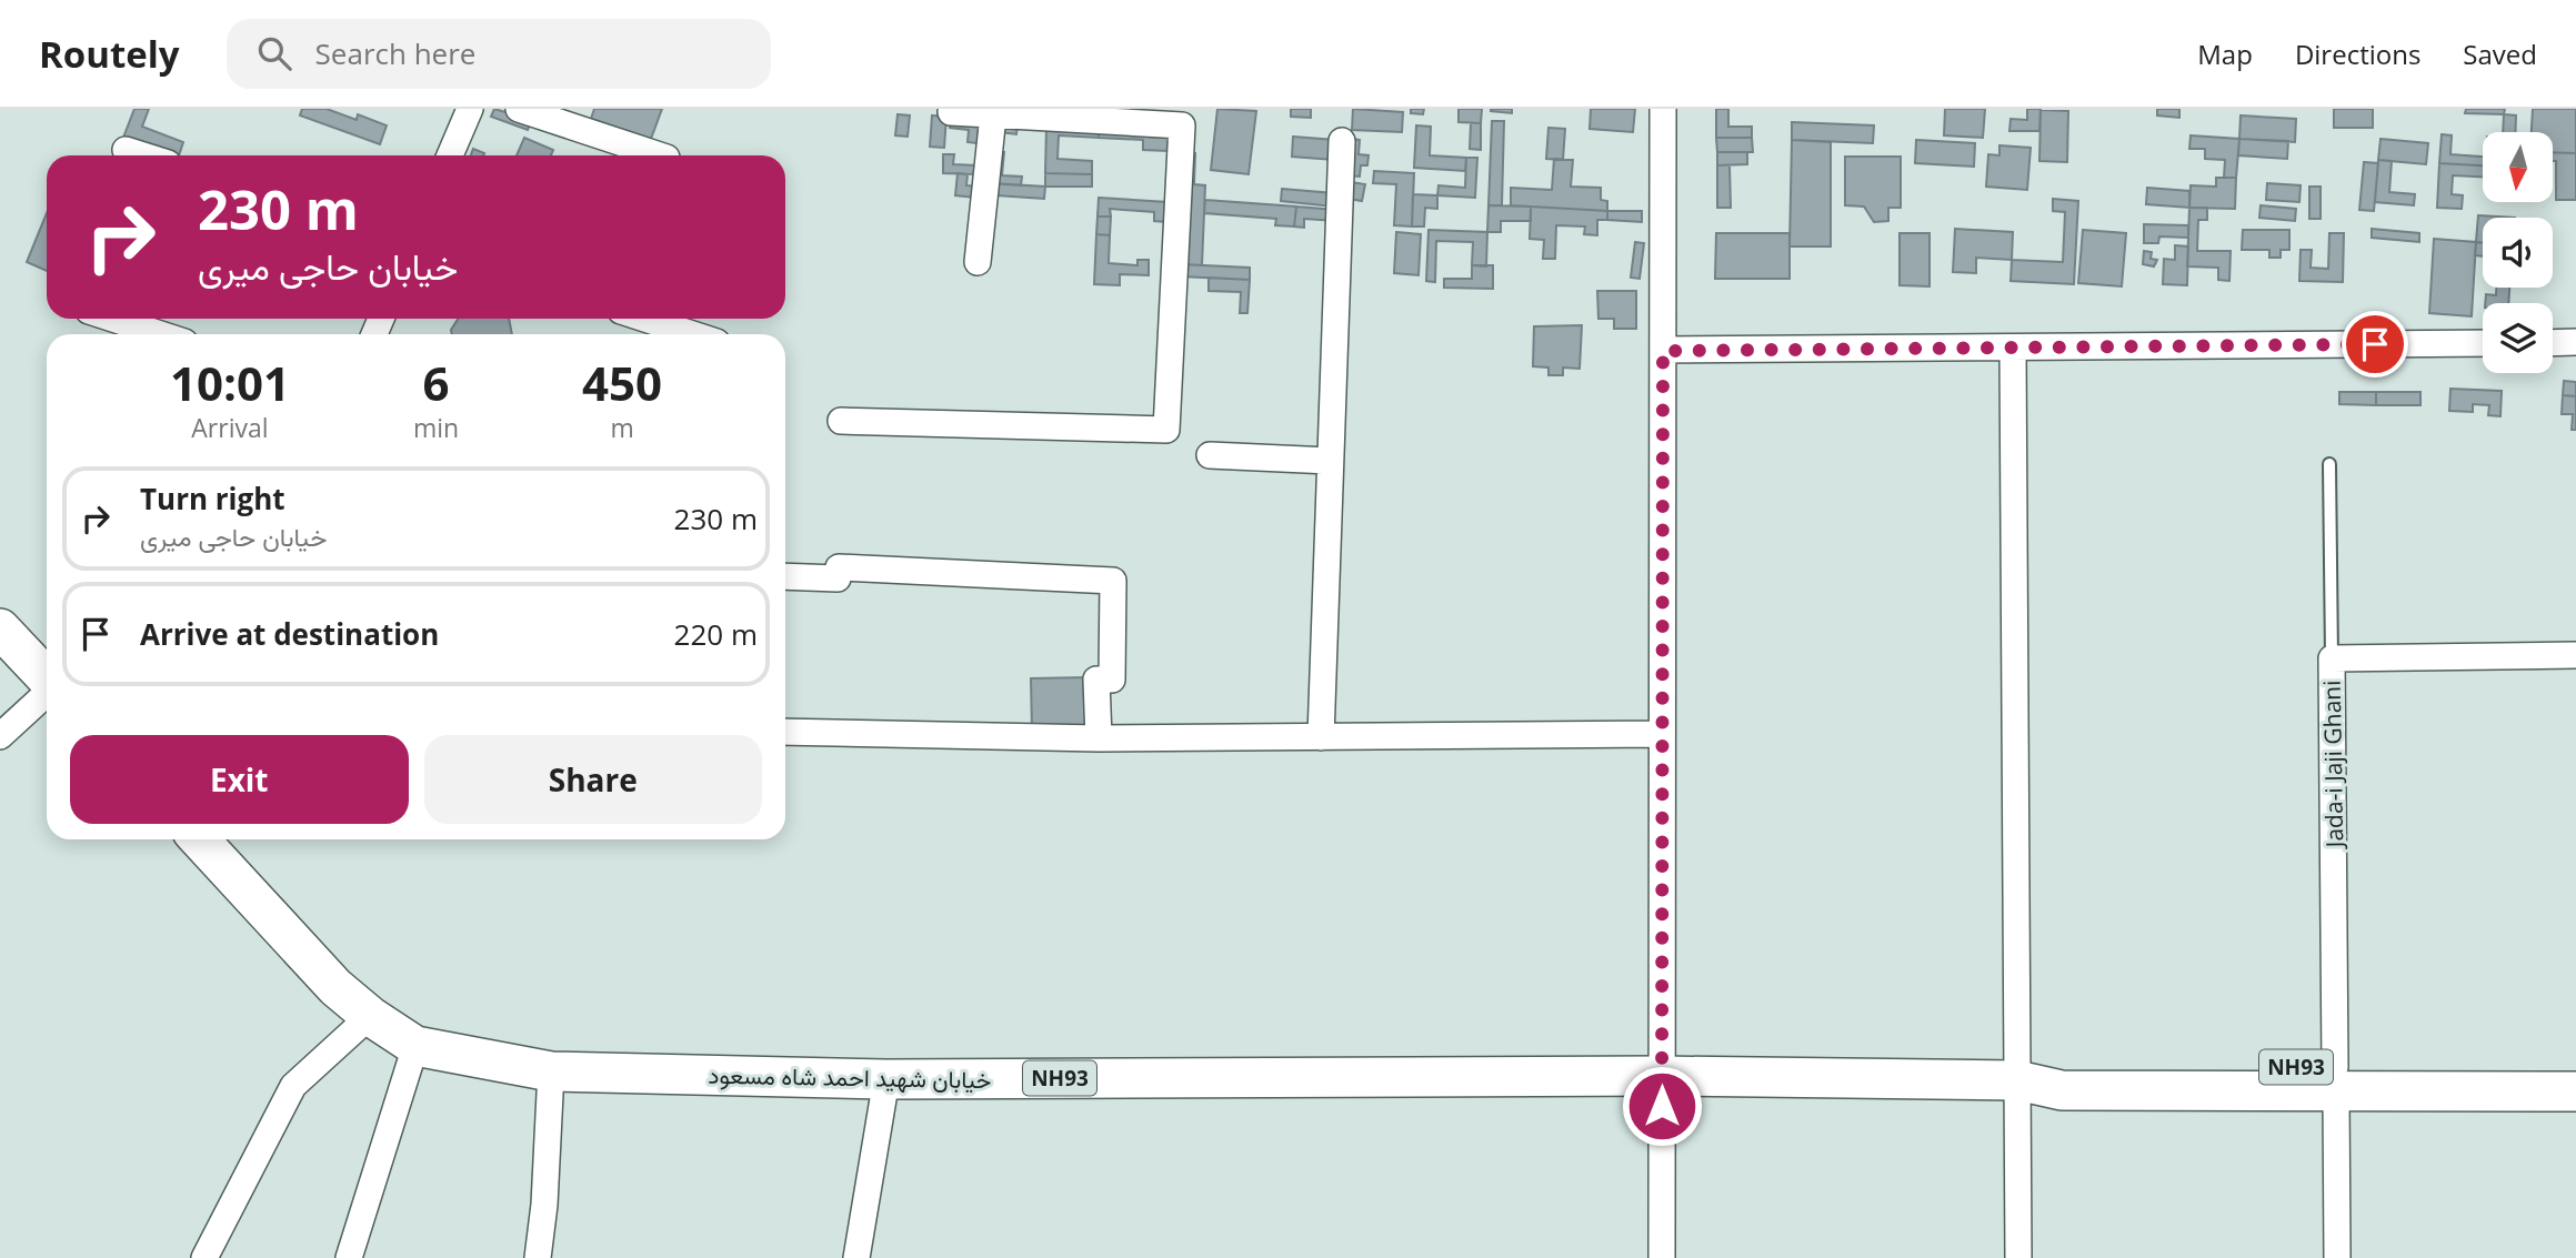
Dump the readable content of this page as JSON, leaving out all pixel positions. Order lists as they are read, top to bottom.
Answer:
{
  "streets": {
    "main road": ["NH93", "خیابان شهید احمد شاه مسعود"],
    "street": ["Jada-i Jaji Ghani"]
  },
  "crossings": [
    ["Jada-i Jaji Ghani", "خیابان شهید احمد شاه مسعود"]
  ],
  "north": "bottom",
  "page": {
    "header": "Routely",
    "search": "Search here",
    "nav": ["Map", "Directions", "Saved"],
    "turn": ["230 m", "خیابان حاجی میری"],
    "eta": [
      "10:01",
      "Arrival",
      "6",
      "min",
      "450",
      "m"
    ],
    "list": [
      {
        "name": "Turn right",
        "note": "خیابان حاجی میری",
        "value": "230 m"
      },
      {
        "name": "Arrive at destination",
        "value": "220 m"
      }
    ],
    "buttons": ["Exit", "Share"]
  }
}
